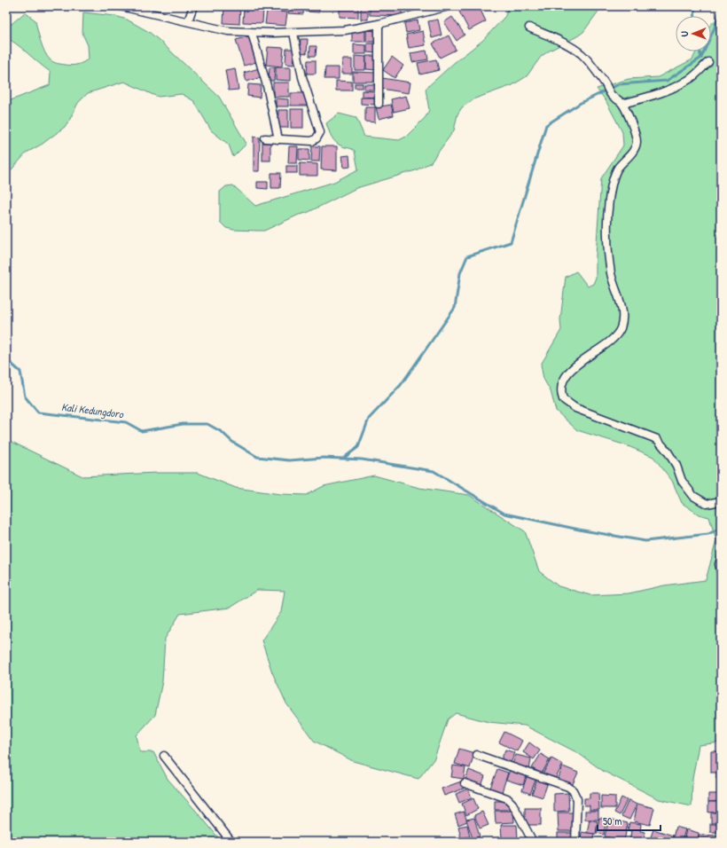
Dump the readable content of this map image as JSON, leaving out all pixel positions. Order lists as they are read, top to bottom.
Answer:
{
  "water": ["Kali Kedungdoro"],
  "scale_bar": "50 m",
  "north": "left"
}
